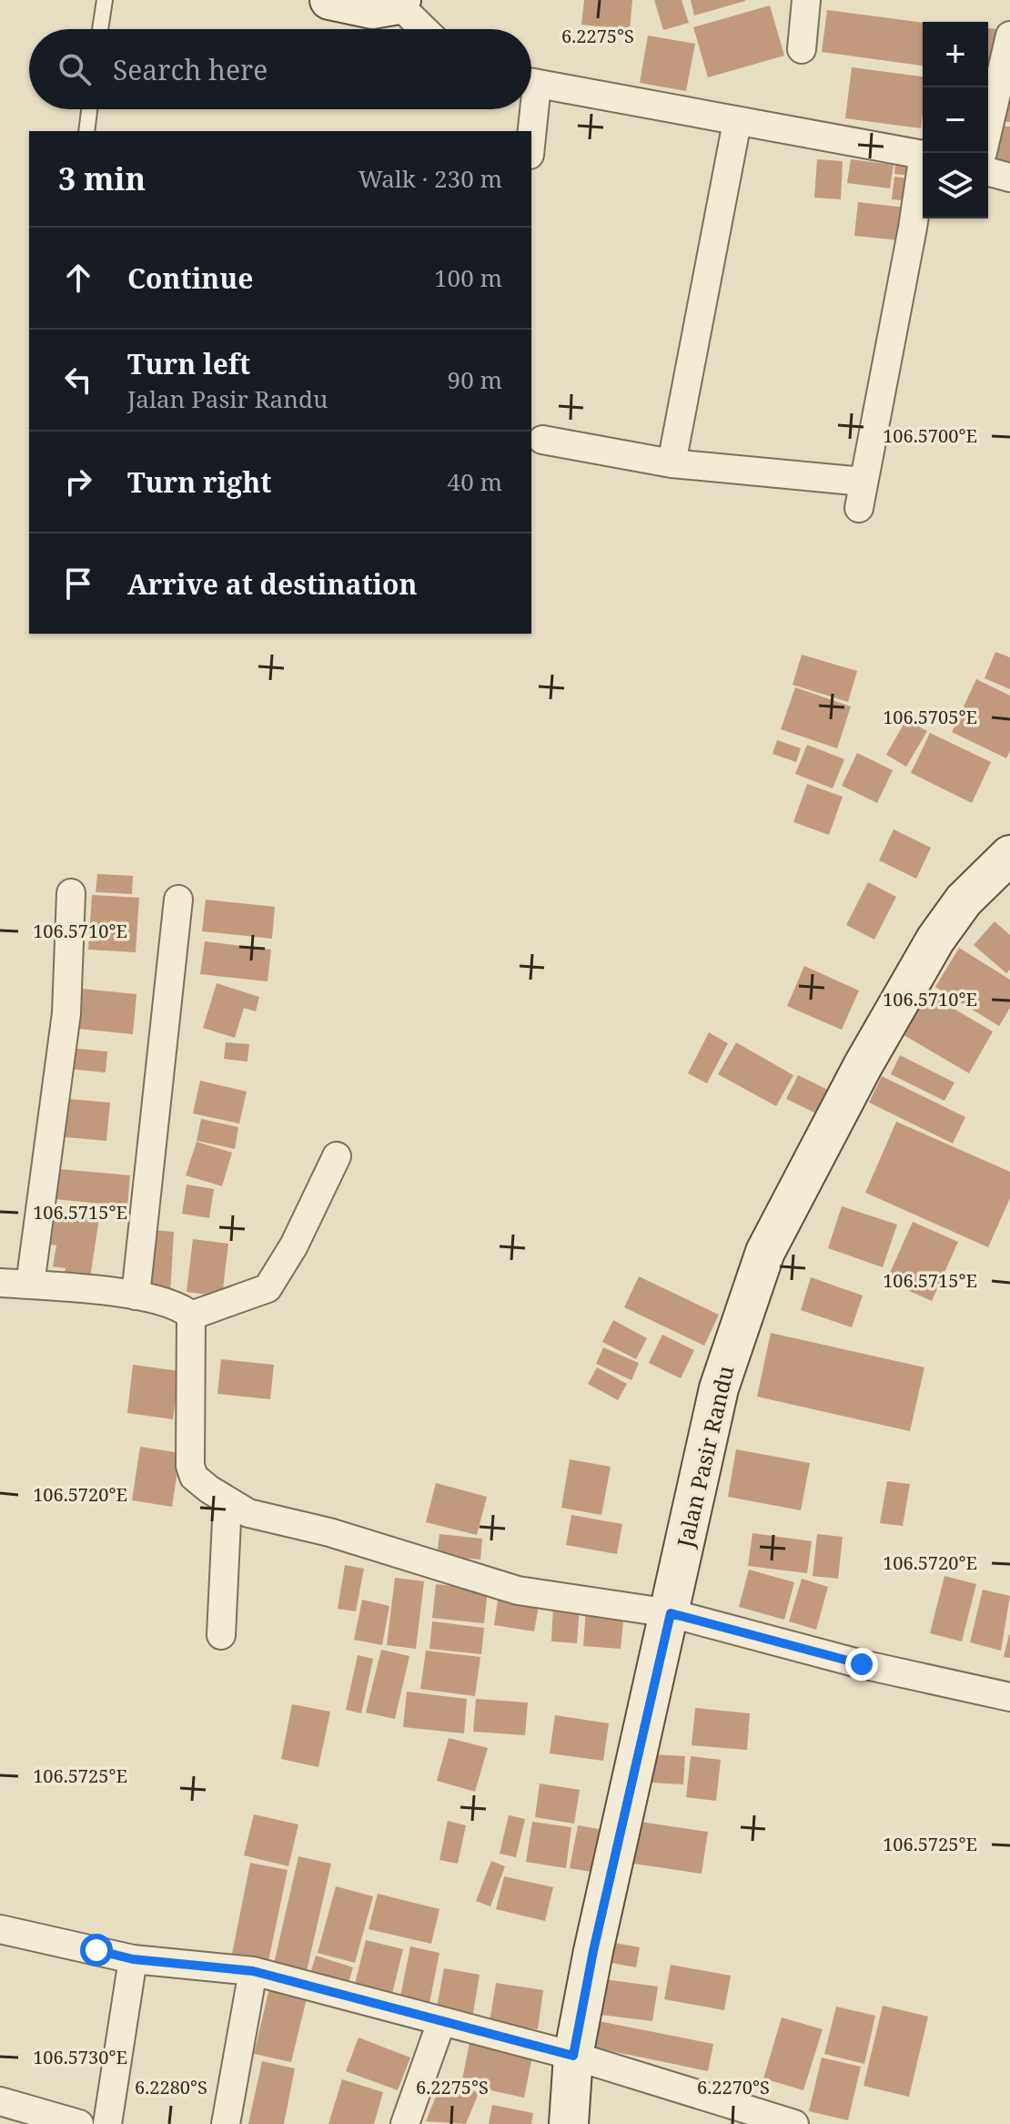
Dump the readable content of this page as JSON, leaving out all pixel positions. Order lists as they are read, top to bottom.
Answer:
{
  "streets": {
    "street": ["Jalan Pasir Randu"]
  },
  "page": {
    "map_buttons": ["+", "−"],
    "search": "Search here",
    "heading": ["3 min", "Walk · 230 m"],
    "list": [
      ["Continue", "100 m"],
      ["Turn left", "Jalan Pasir Randu", "90 m"],
      ["Turn right", "40 m"],
      "Arrive at destination"
    ]
  },
  "coordinates": [
    "6.2275°S",
    "106.5700°E",
    "106.5705°E",
    "106.5710°E",
    "106.5715°E",
    "106.5720°E",
    "106.5725°E",
    "106.5730°E",
    "6.2280°S",
    "6.2270°S"
  ]
}
